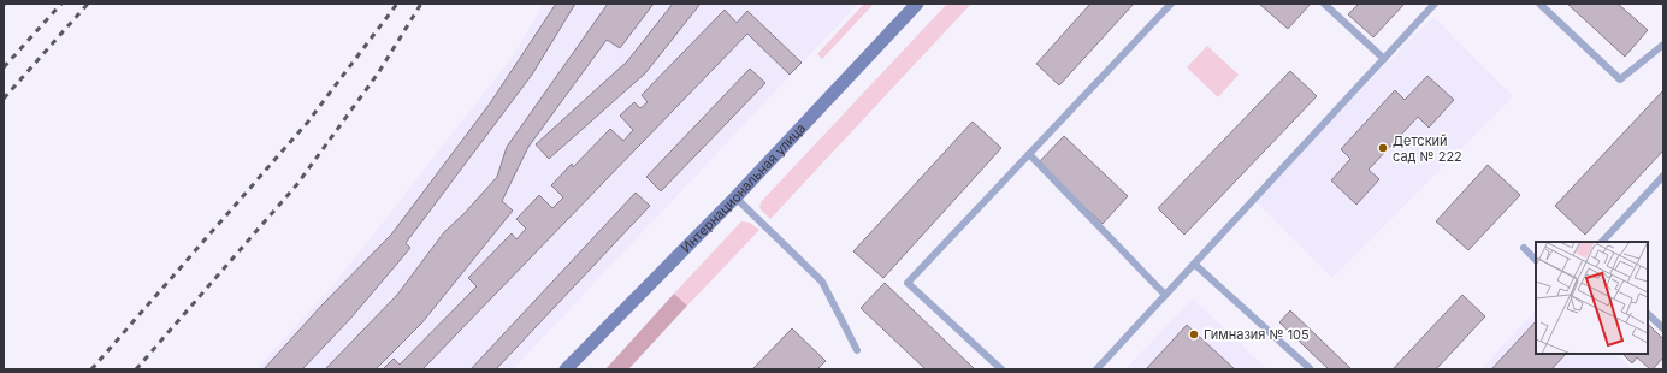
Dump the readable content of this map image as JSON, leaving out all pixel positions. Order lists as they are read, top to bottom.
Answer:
{
  "streets": {
    "main road": ["Интернациональная улица"]
  },
  "places": ["Детский сад № 222", "Гимназия № 105"]
}
